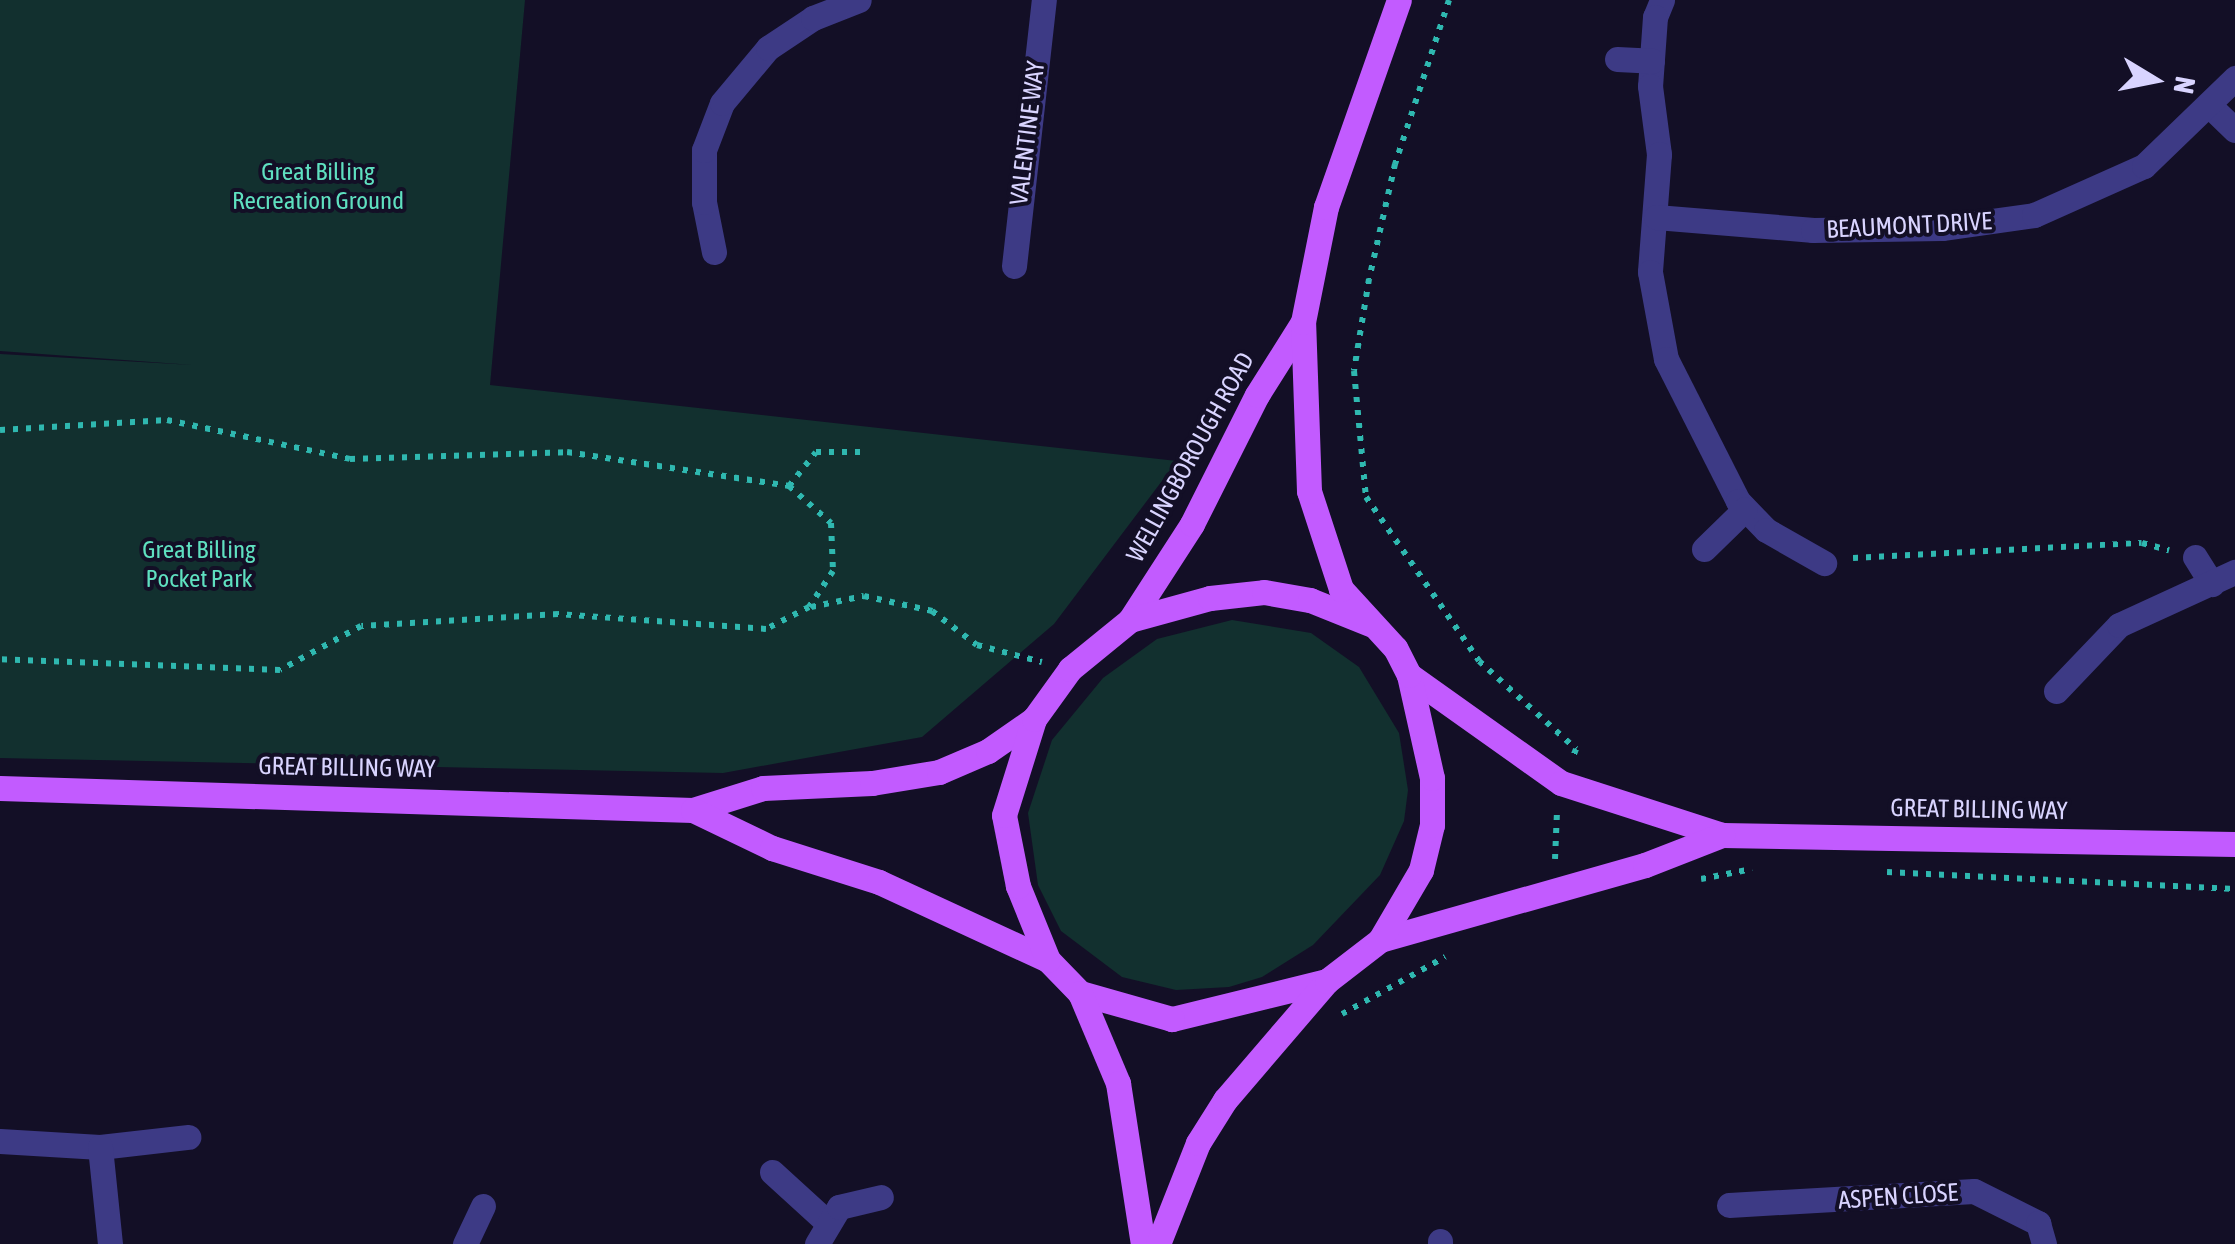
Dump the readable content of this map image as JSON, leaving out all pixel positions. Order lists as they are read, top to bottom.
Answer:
{
  "streets": {
    "main road": ["WELLINGBOROUGH ROAD", "GREAT BILLING WAY"],
    "street": ["VALENTINE WAY", "BEAUMONT DRIVE", "ASPEN CLOSE"]
  },
  "crossings": [
    ["WELLINGBOROUGH ROAD", "GREAT BILLING WAY"]
  ],
  "parks": ["Great Billing Recreation Ground", "Great Billing Pocket Park"],
  "north": "right"
}
